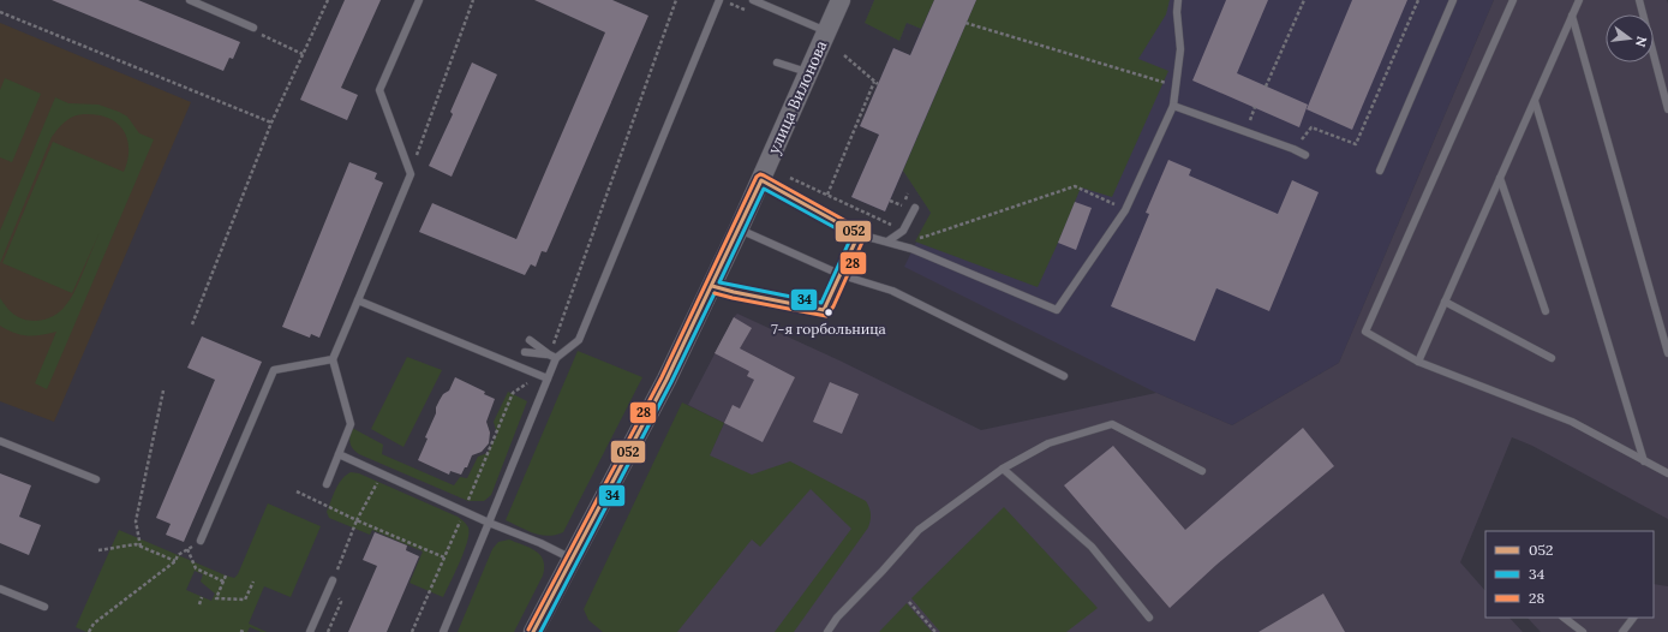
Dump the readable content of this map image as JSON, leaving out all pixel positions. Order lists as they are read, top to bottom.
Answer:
{
  "streets": {
    "street": ["улица Вилонова"]
  },
  "places": ["7-я горбольница"],
  "lines": ["transit line 28", "transit line 052", "transit line 34"],
  "legend": ["052", "34", "28"],
  "north": "right"
}
